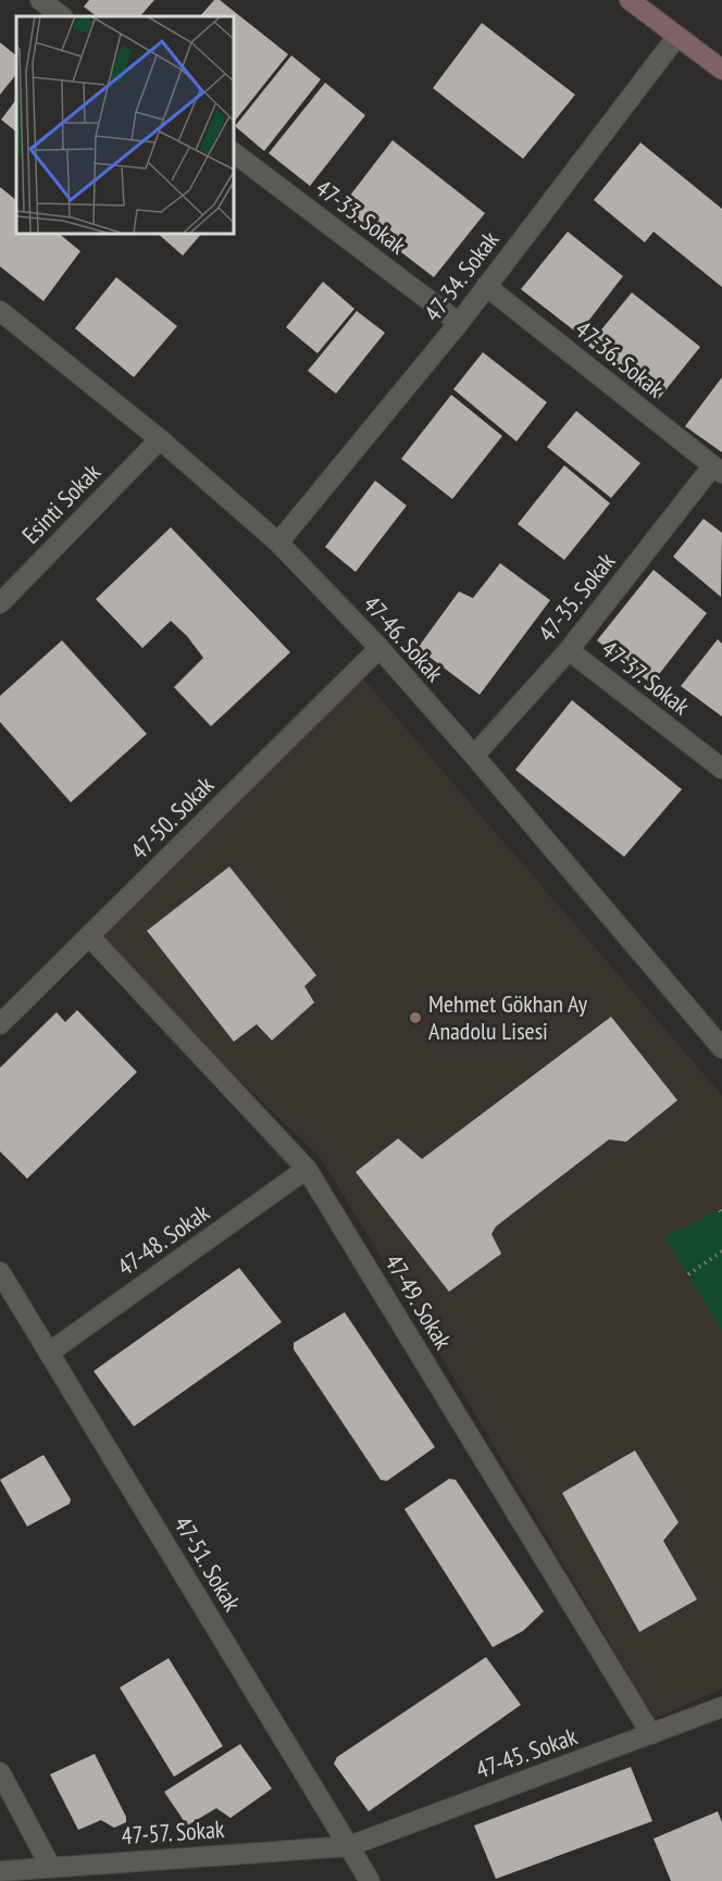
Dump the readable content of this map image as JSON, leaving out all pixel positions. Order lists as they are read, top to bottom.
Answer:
{
  "streets": {
    "street": [
      "47-33. Sokak",
      "47-34. Sokak",
      "47-36. Sokak",
      "Esinti Sokak",
      "47-35. Sokak",
      "47-46. Sokak",
      "47-37. Sokak",
      "47-50. Sokak",
      "47-48. Sokak",
      "47-49. Sokak",
      "47-51. Sokak",
      "47-45. Sokak",
      "47-57. Sokak"
    ]
  },
  "crossings": [
    ["47-33. Sokak", "47-34. Sokak"],
    ["47-34. Sokak", "47-36. Sokak"],
    ["47-34. Sokak", "47-46. Sokak"],
    ["47-36. Sokak", "47-35. Sokak"],
    ["Esinti Sokak", "47-46. Sokak"],
    ["47-35. Sokak", "47-46. Sokak"],
    ["47-35. Sokak", "47-37. Sokak"],
    ["47-46. Sokak", "47-50. Sokak"],
    ["47-50. Sokak", "47-49. Sokak"],
    ["47-48. Sokak", "47-49. Sokak"],
    ["47-48. Sokak", "47-51. Sokak"],
    ["47-49. Sokak", "47-45. Sokak"],
    ["47-51. Sokak", "47-45. Sokak"],
    ["47-51. Sokak", "47-57. Sokak"],
    ["47-45. Sokak", "47-57. Sokak"]
  ],
  "places": ["Mehmet Gökhan Ay Anadolu Lisesi"]
}
